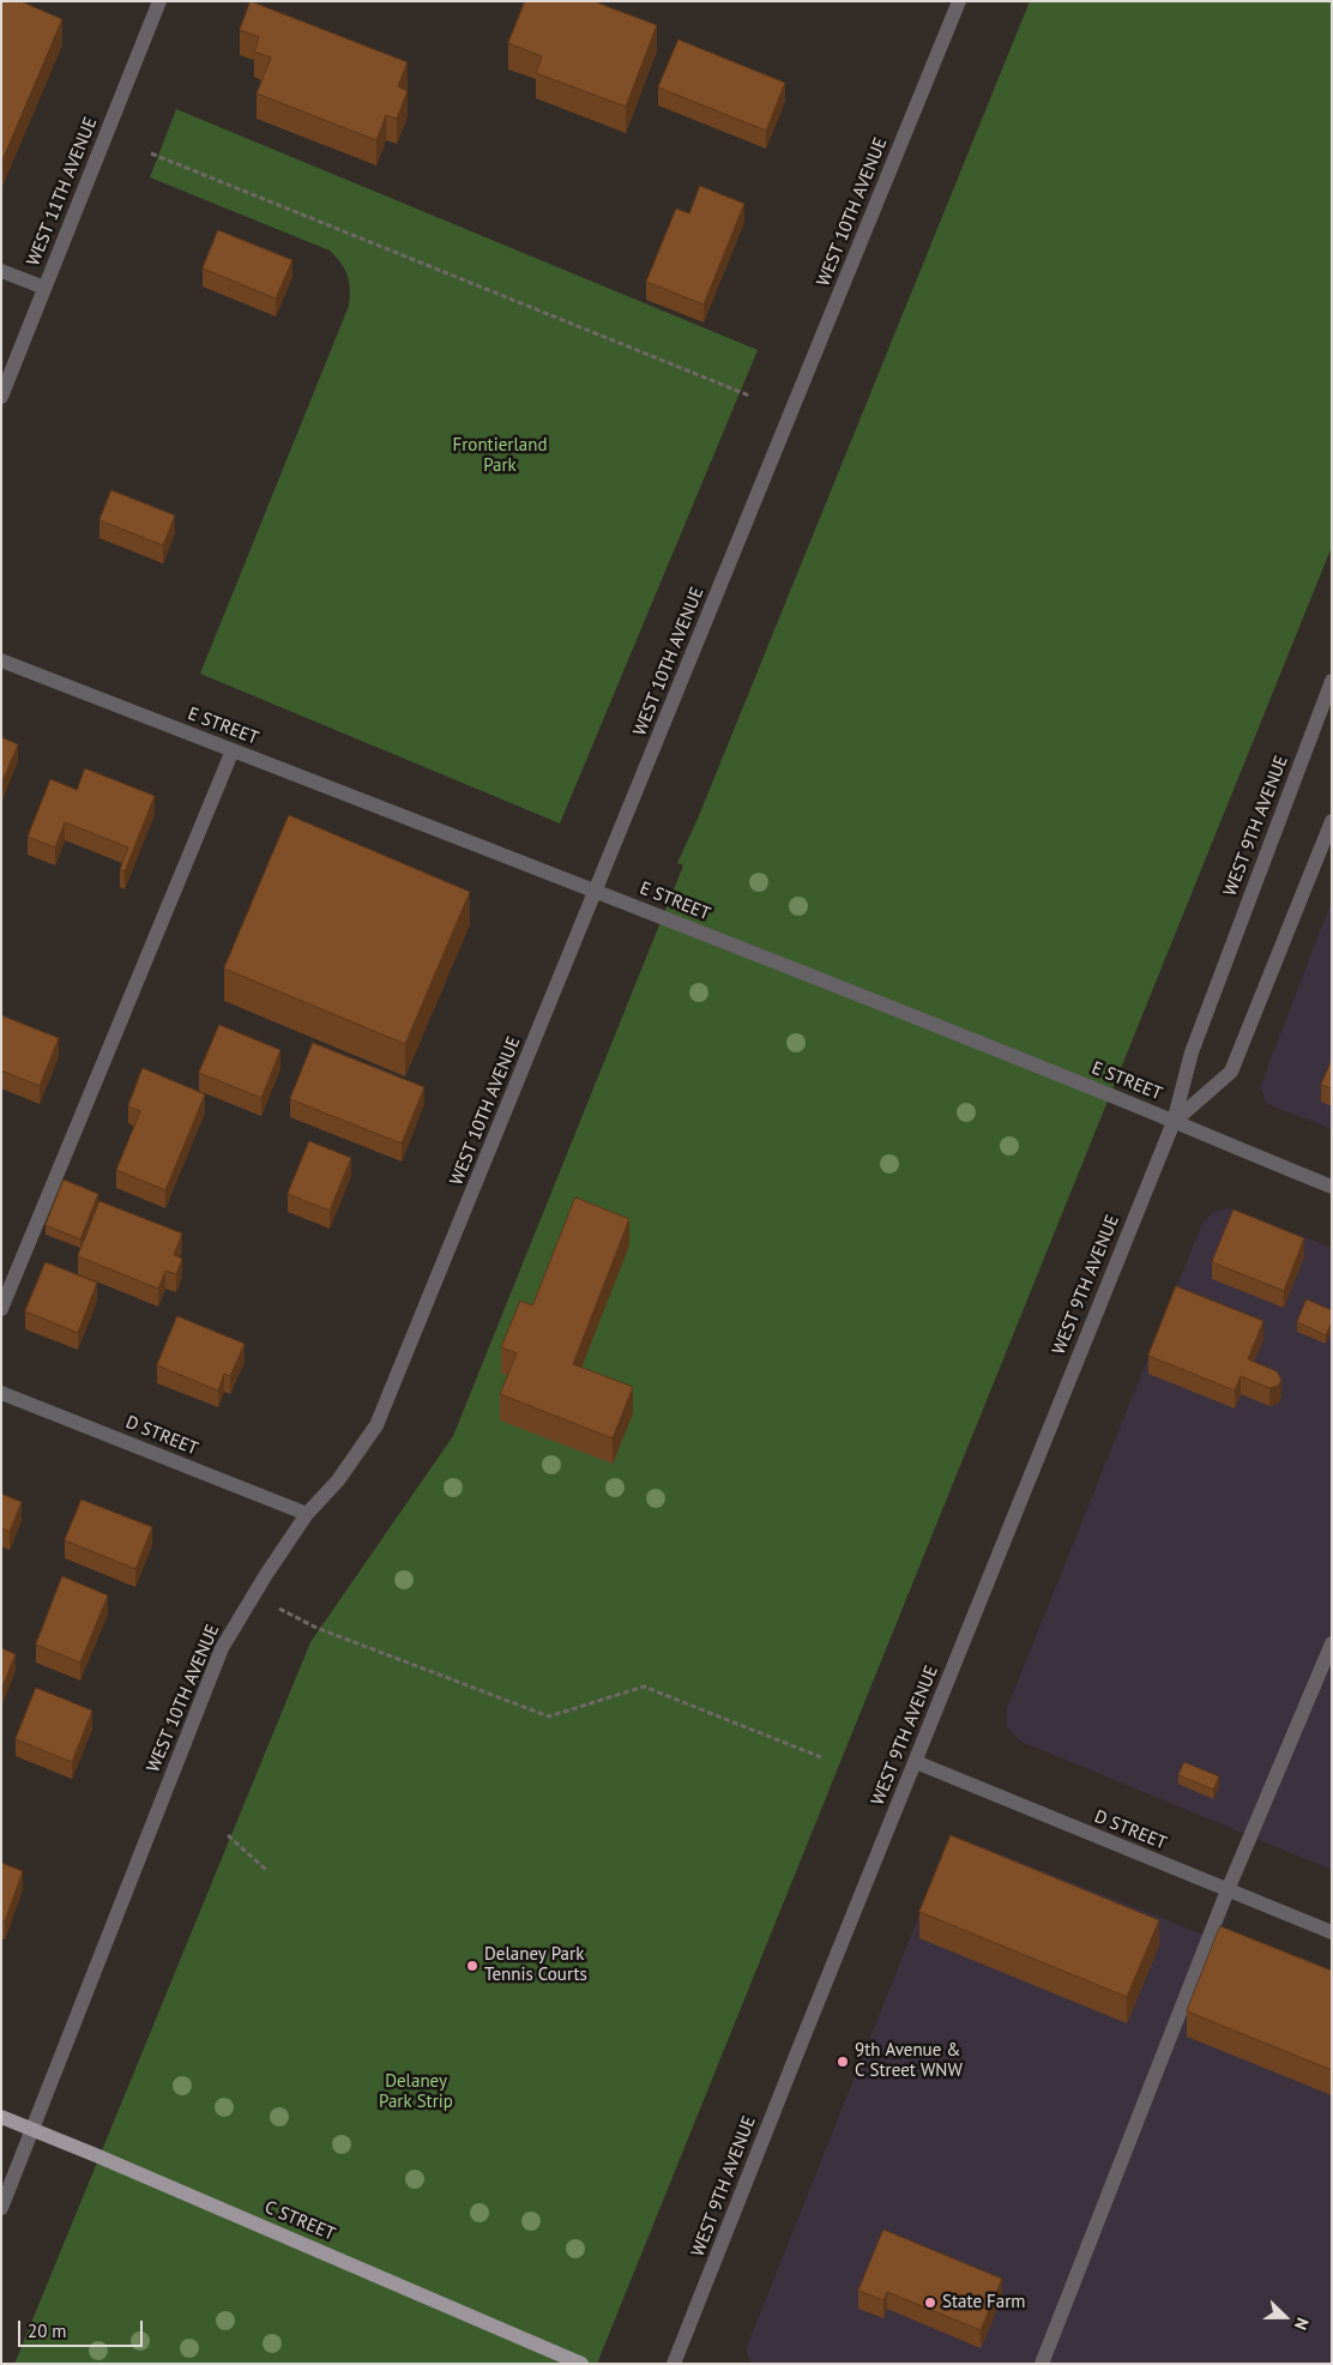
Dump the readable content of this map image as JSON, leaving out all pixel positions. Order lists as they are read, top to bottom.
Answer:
{
  "streets": {
    "main road": ["C STREET"],
    "street": [
      "WEST 11TH AVENUE",
      "WEST 10TH AVENUE",
      "E STREET",
      "WEST 9TH AVENUE",
      "D STREET"
    ]
  },
  "crossings": [
    ["WEST 10TH AVENUE", "E STREET"],
    ["WEST 10TH AVENUE", "D STREET"],
    ["WEST 10TH AVENUE", "C STREET"],
    ["E STREET", "WEST 9TH AVENUE"],
    ["WEST 9TH AVENUE", "D STREET"]
  ],
  "parks": ["Frontierland Park", "Delaney Park Strip"],
  "places": ["Delaney Park Tennis Courts", "9th Avenue & C Street WNW", "State Farm"],
  "scale_bar": "20 m",
  "north": "right"
}
